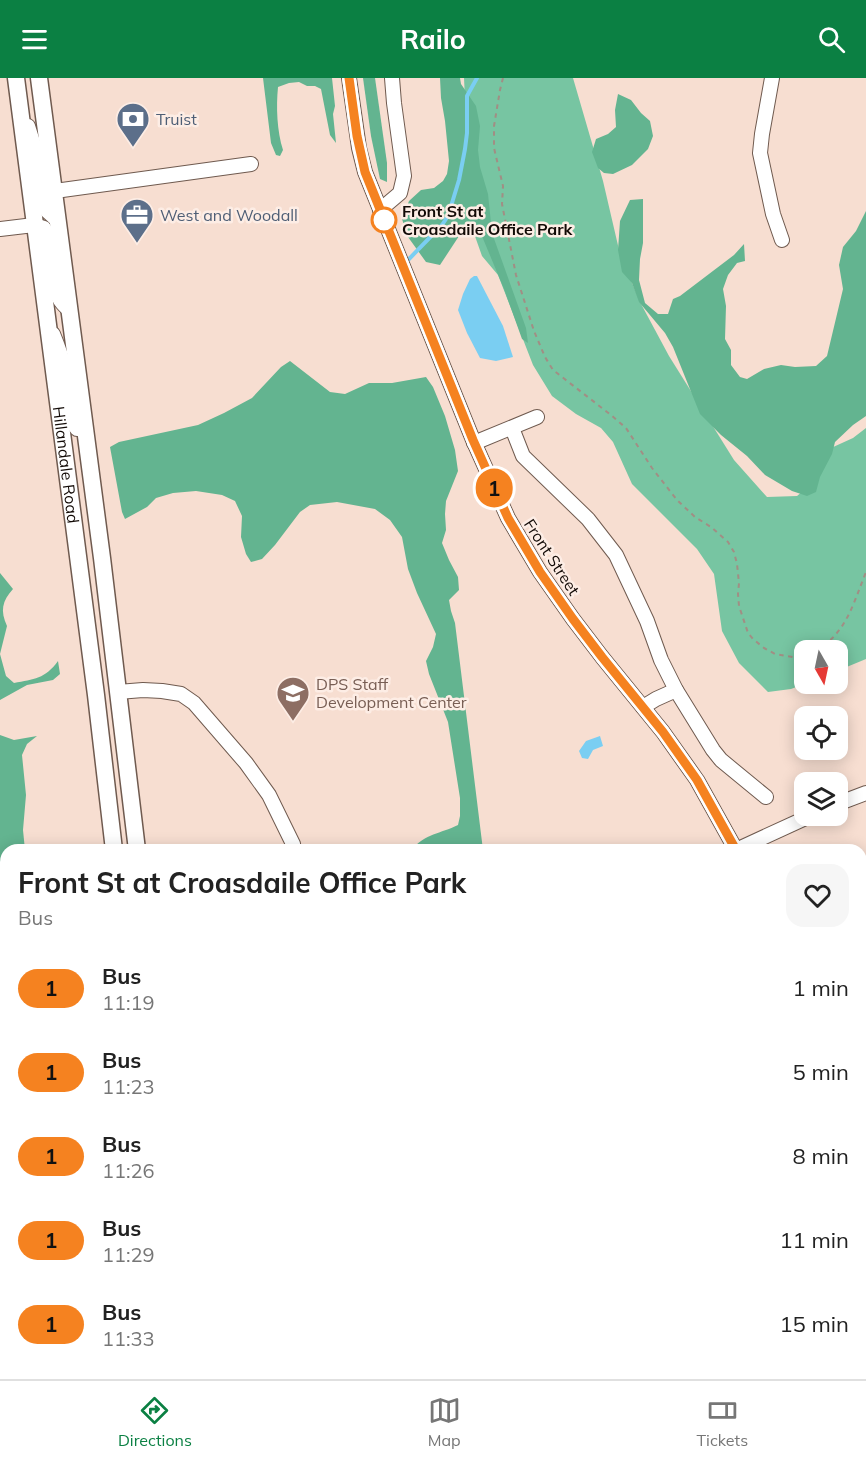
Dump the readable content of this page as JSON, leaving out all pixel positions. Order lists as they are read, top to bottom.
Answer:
{
  "streets": {
    "main road": ["Hillandale Road"],
    "street": ["Front Street"]
  },
  "places": {
    "bank": ["Truist"],
    "other": ["Front St at Croasdaile Office Park"],
    "office": ["West and Woodall"],
    "school or university": ["DPS Staff Development Center"]
  },
  "lines": ["bus line 1"],
  "north": "bottom",
  "page": {
    "header": "Railo",
    "on_map": "1",
    "heading": ["Front St at Croasdaile Office Park", "Bus"],
    "list": [
      {
        "mark": "1",
        "name": "Bus",
        "note": "11:19",
        "value": "1 min"
      },
      {
        "mark": "1",
        "name": "Bus",
        "note": "11:23",
        "value": "5 min"
      },
      {
        "mark": "1",
        "name": "Bus",
        "note": "11:26",
        "value": "8 min"
      },
      {
        "mark": "1",
        "name": "Bus",
        "note": "11:29",
        "value": "11 min"
      },
      {
        "mark": "1",
        "name": "Bus",
        "note": "11:33",
        "value": "15 min"
      }
    ],
    "tabs": ["Directions", "Map", "Tickets"]
  }
}
